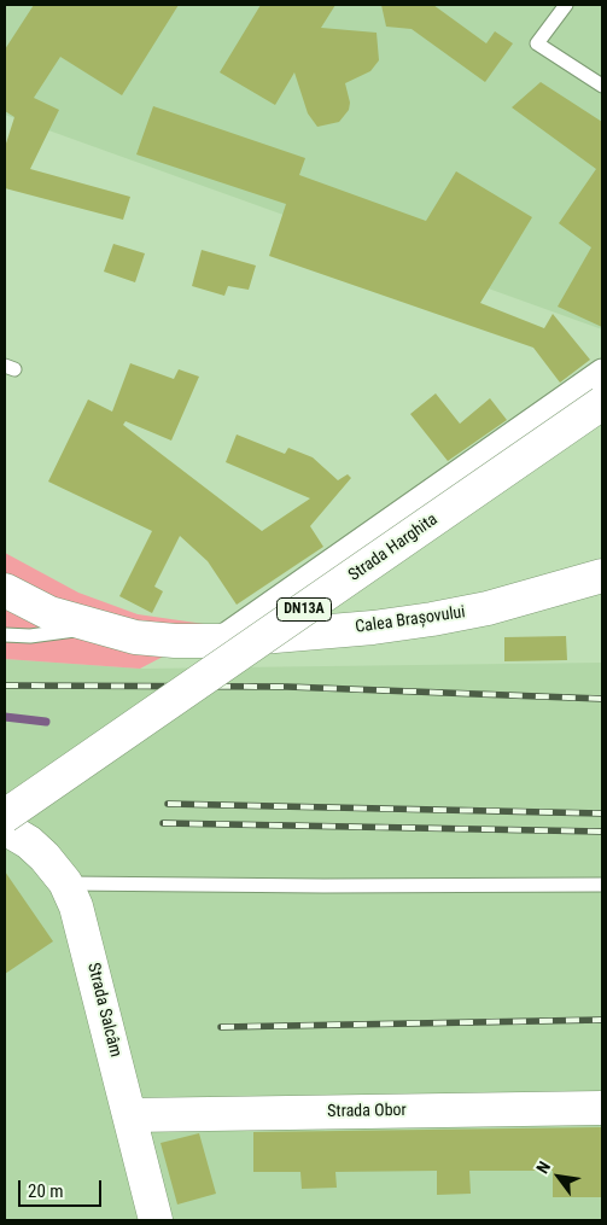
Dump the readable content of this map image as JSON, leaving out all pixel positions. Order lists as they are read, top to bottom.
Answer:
{
  "streets": {
    "main road": [
      "Strada Harghita",
      "DN13A",
      "Calea Brașovului",
      "Strada Salcâm",
      "Strada Obor"
    ]
  },
  "crossings": [
    ["Strada Salcâm", "Strada Obor"]
  ],
  "scale_bar": "20 m",
  "north": "top left"
}
